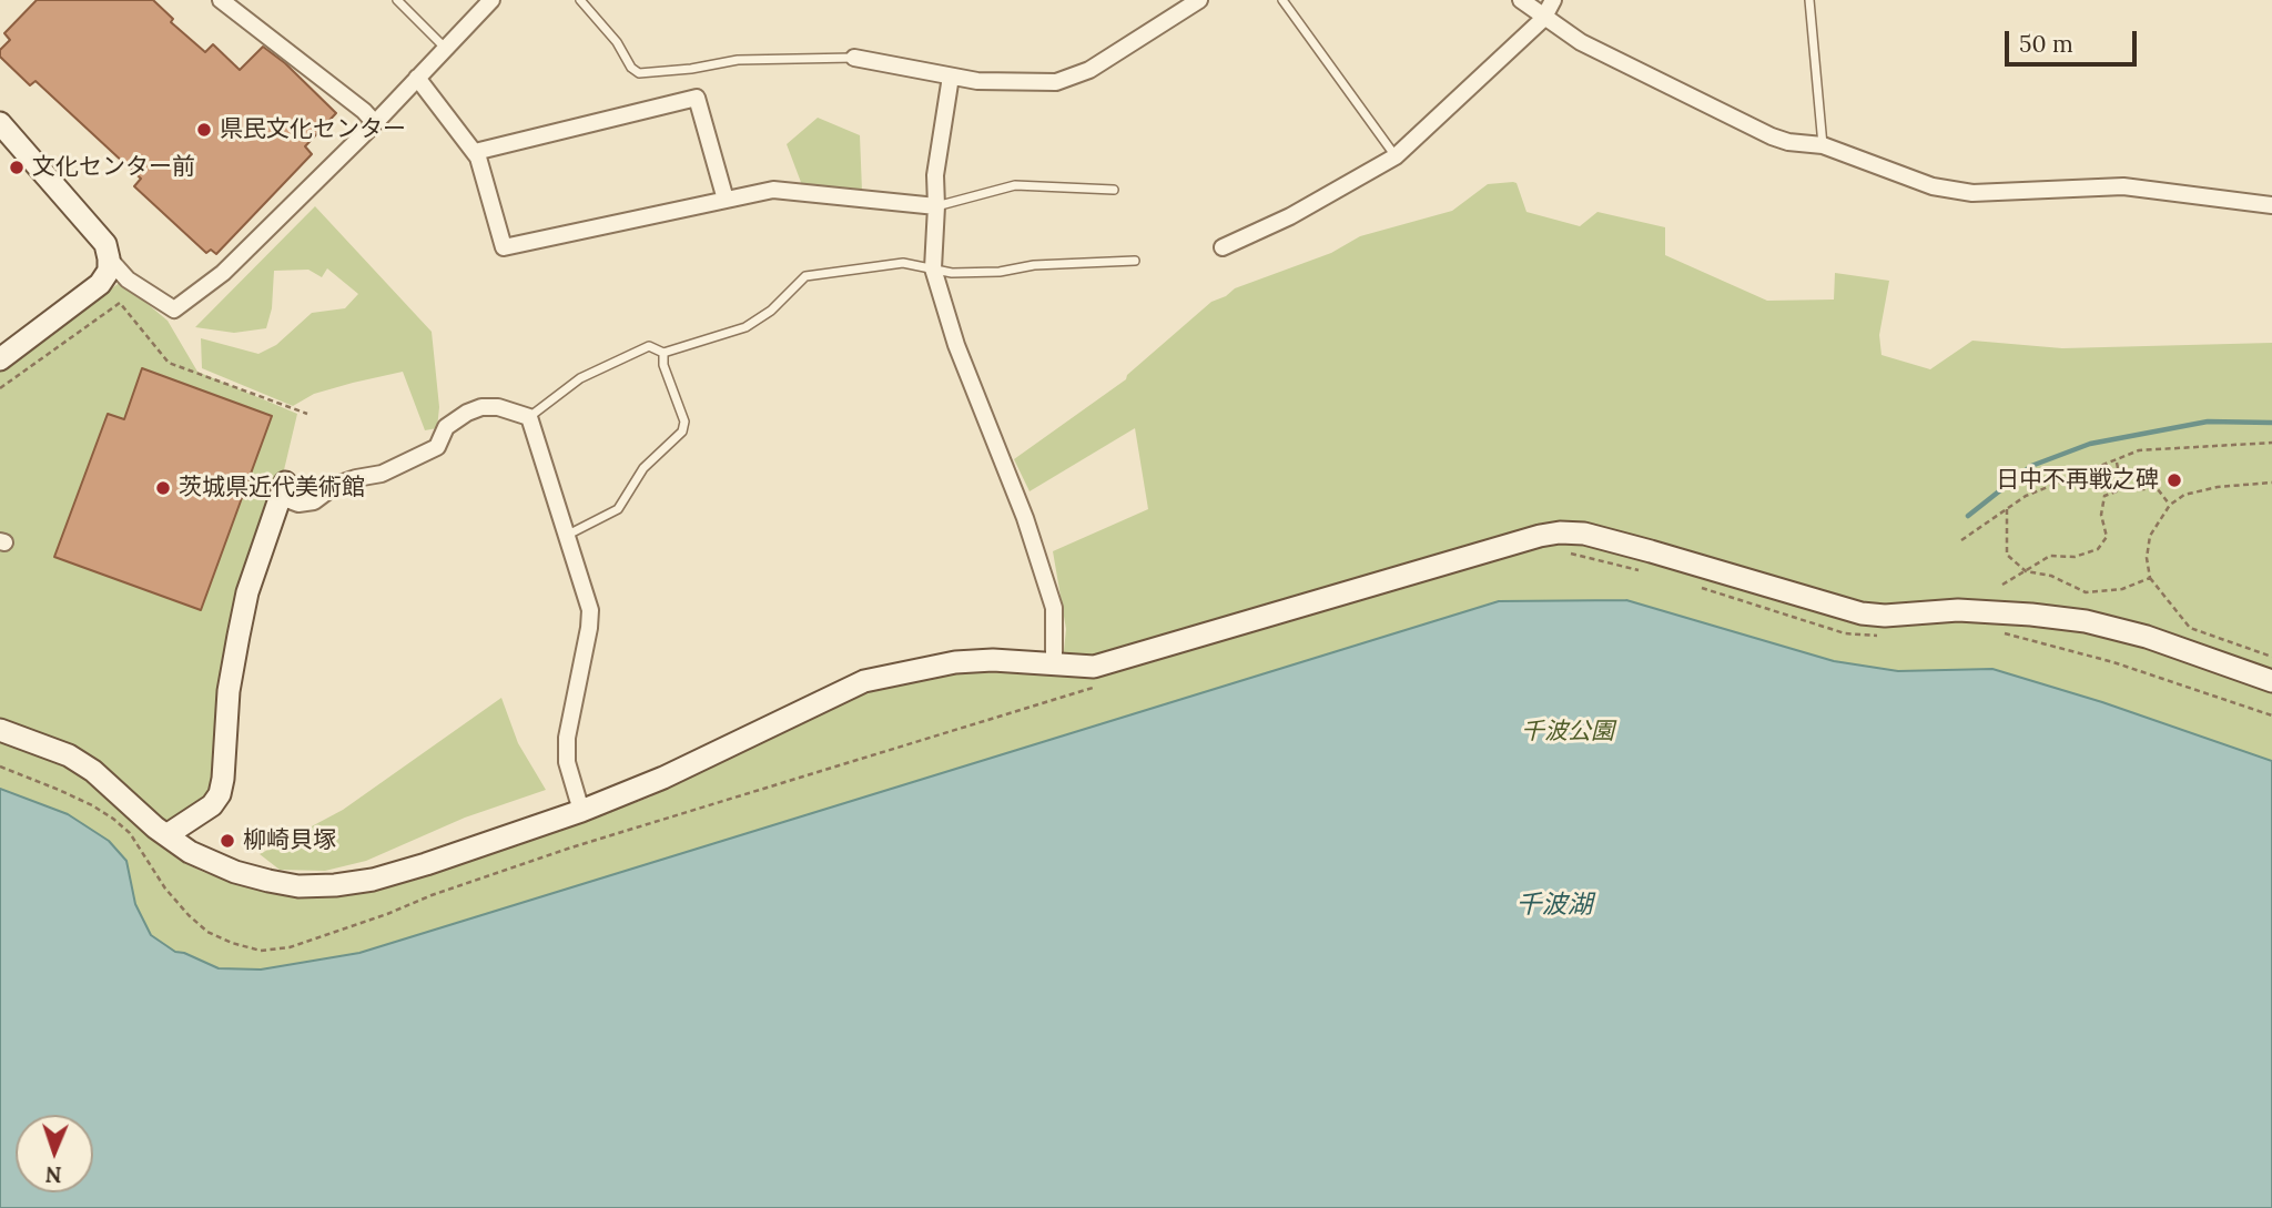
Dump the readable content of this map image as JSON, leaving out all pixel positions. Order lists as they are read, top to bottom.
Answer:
{
  "water": ["千波湖"],
  "parks": ["千波公園"],
  "places": [
    "県民文化センター",
    "文化センター前",
    "日中不再戦之碑",
    "茨城県近代美術館",
    "柳崎貝塚"
  ],
  "scale_bar": "50 m",
  "north": "bottom"
}
